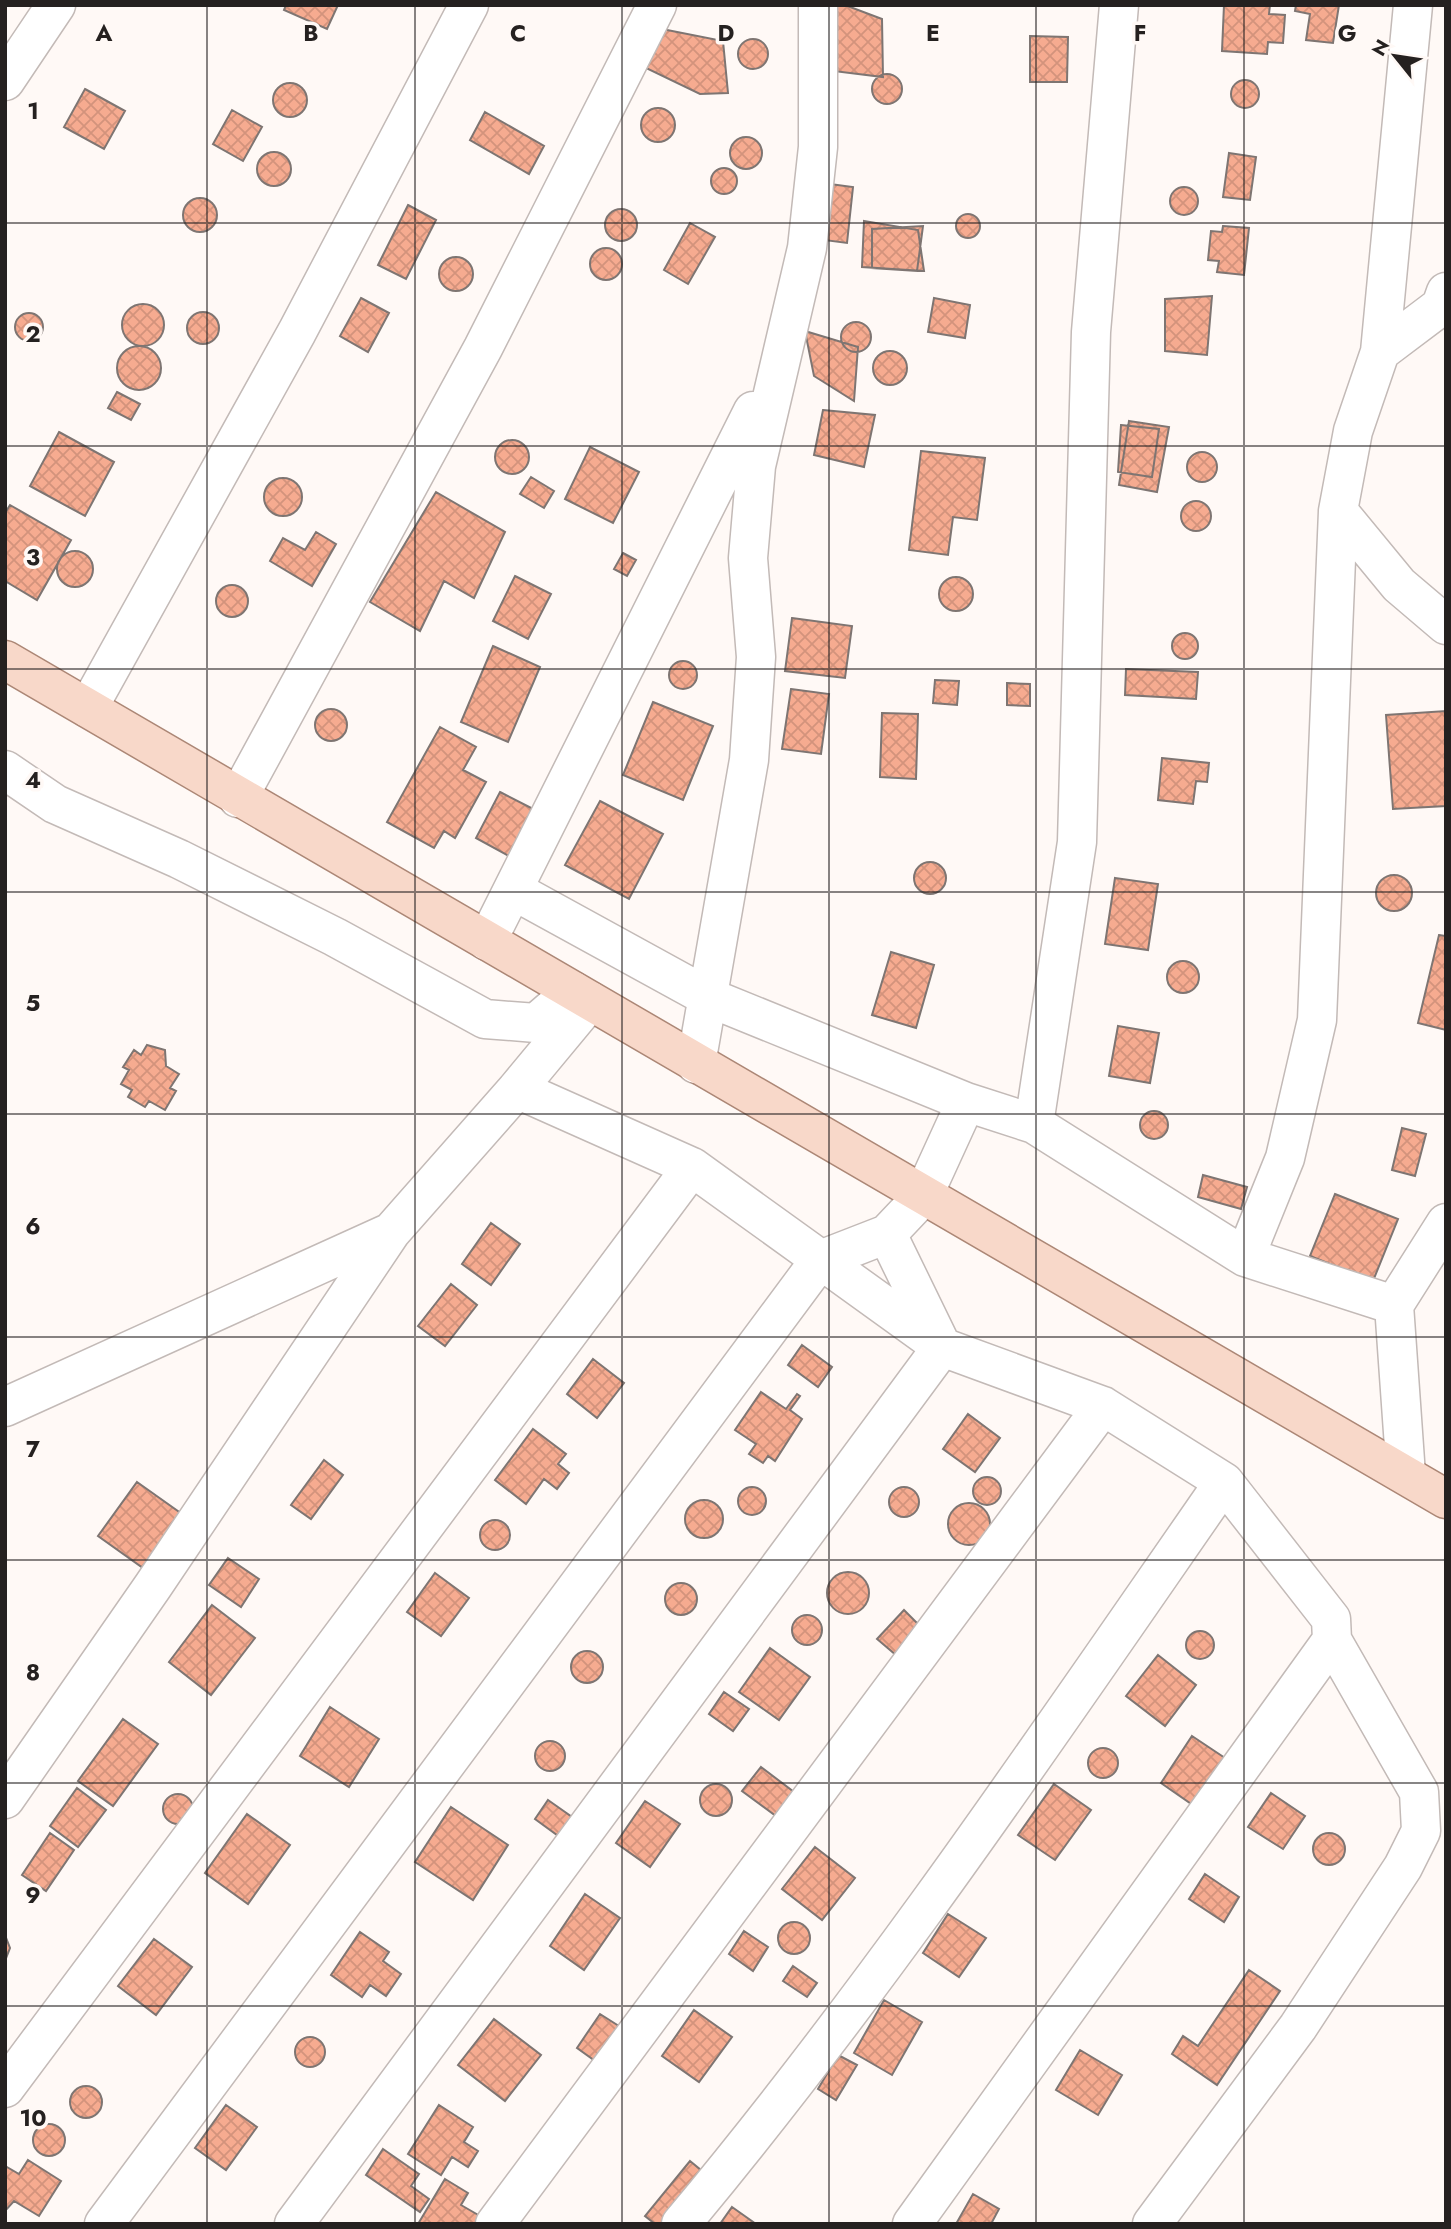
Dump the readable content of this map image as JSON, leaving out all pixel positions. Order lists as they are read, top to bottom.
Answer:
{
  "north": "top left",
  "grid": {
    "columns": [
      "A",
      "B",
      "C",
      "D",
      "E",
      "F",
      "G"
    ],
    "rows": [
      "1",
      "2",
      "3",
      "4",
      "5",
      "6",
      "7",
      "8",
      "9",
      "10"
    ]
  }
}
